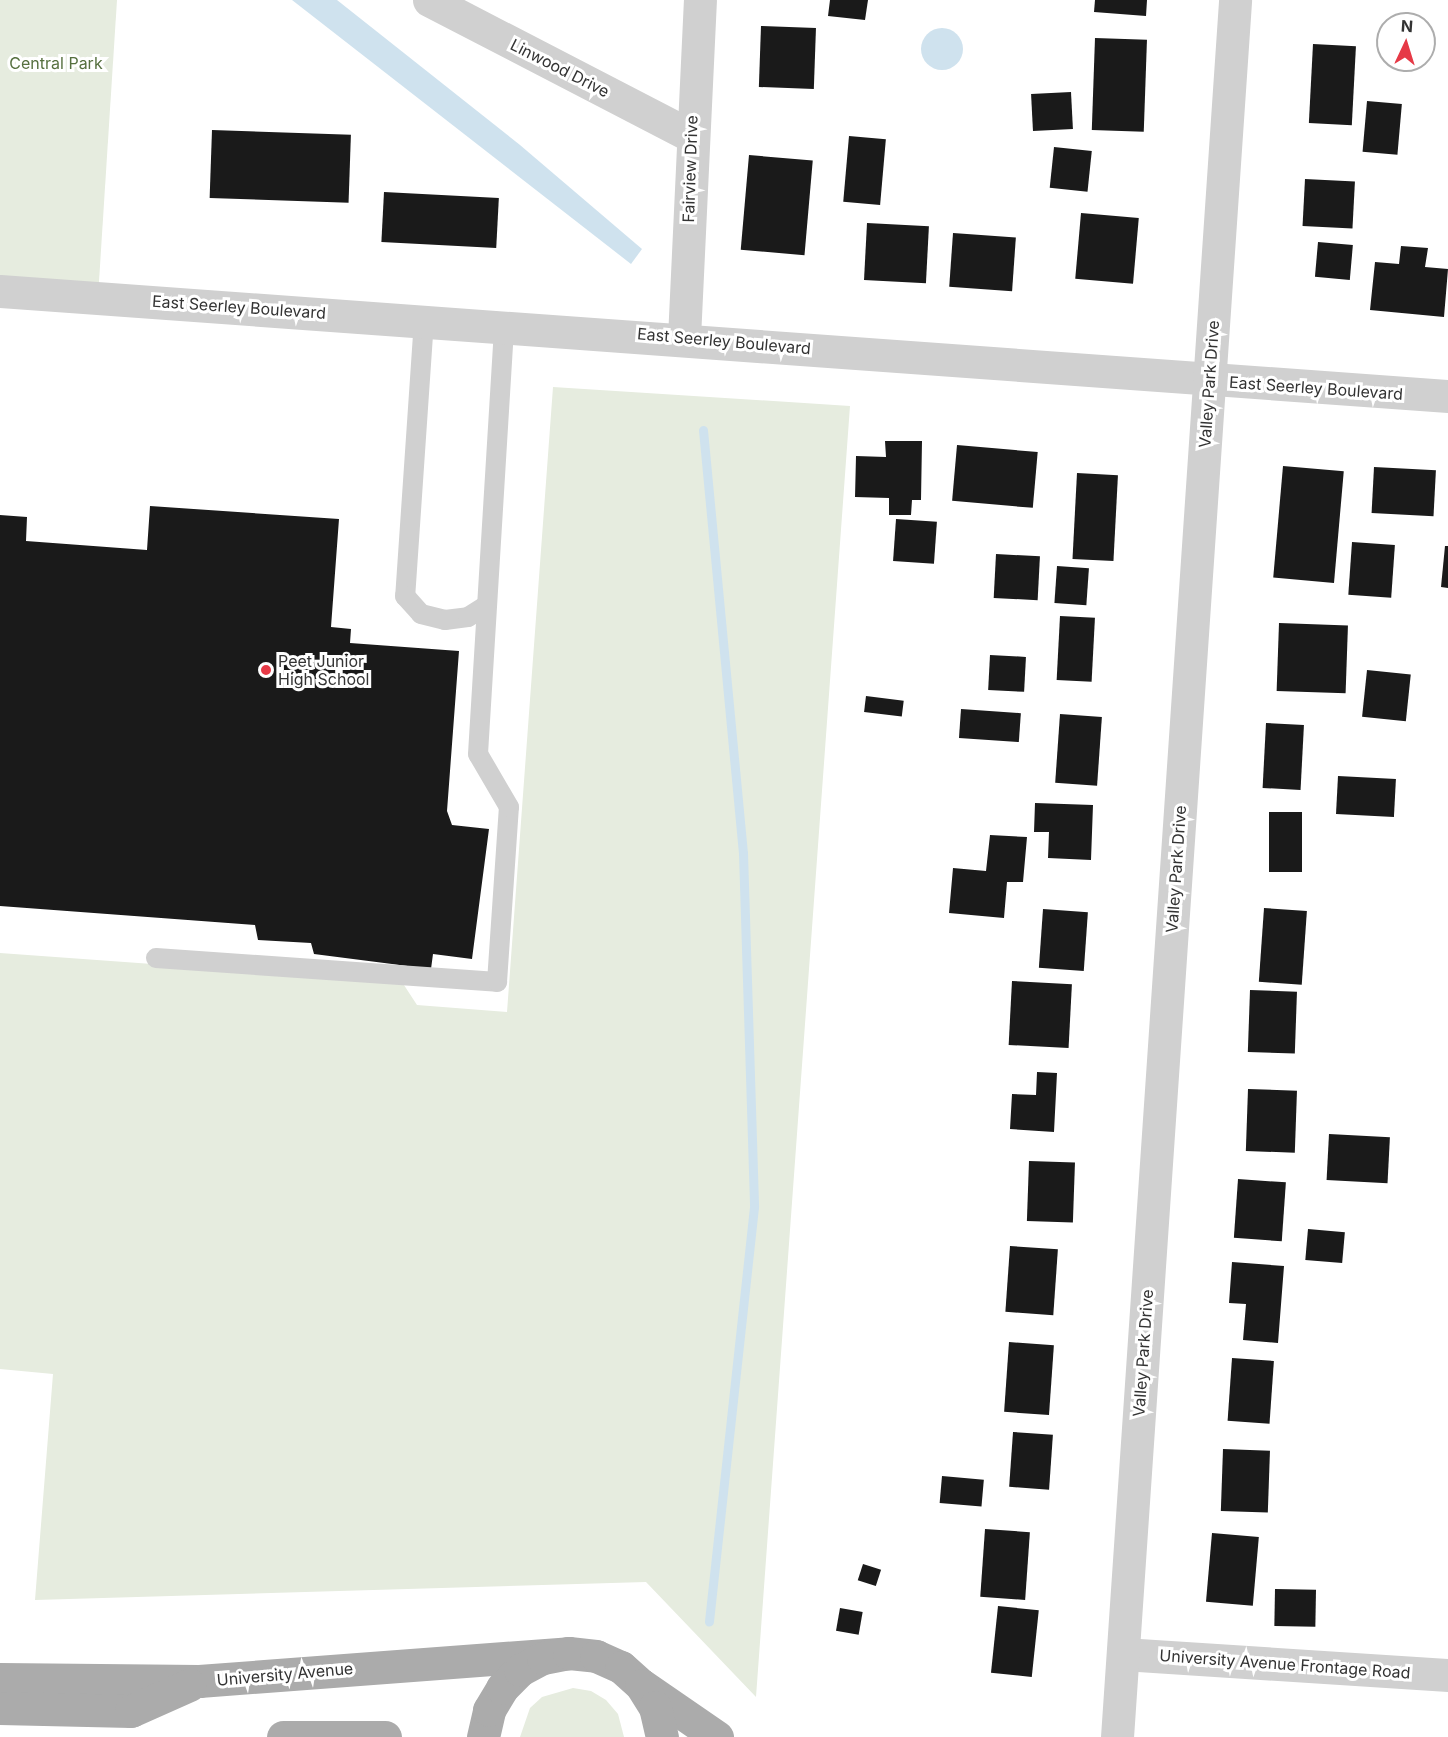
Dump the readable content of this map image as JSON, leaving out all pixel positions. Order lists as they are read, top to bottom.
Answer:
{
  "streets": {
    "main road": ["University Avenue"],
    "street": [
      "Linwood Drive",
      "Fairview Drive",
      "East Seerley Boulevard",
      "Valley Park Drive",
      "University Avenue Frontage Road"
    ]
  },
  "crossings": [
    ["Linwood Drive", "Fairview Drive"],
    ["Fairview Drive", "East Seerley Boulevard"],
    ["East Seerley Boulevard", "Valley Park Drive"],
    ["Valley Park Drive", "University Avenue Frontage Road"]
  ],
  "parks": ["Central Park"],
  "places": ["Peet Junior High School"],
  "north": "top"
}
